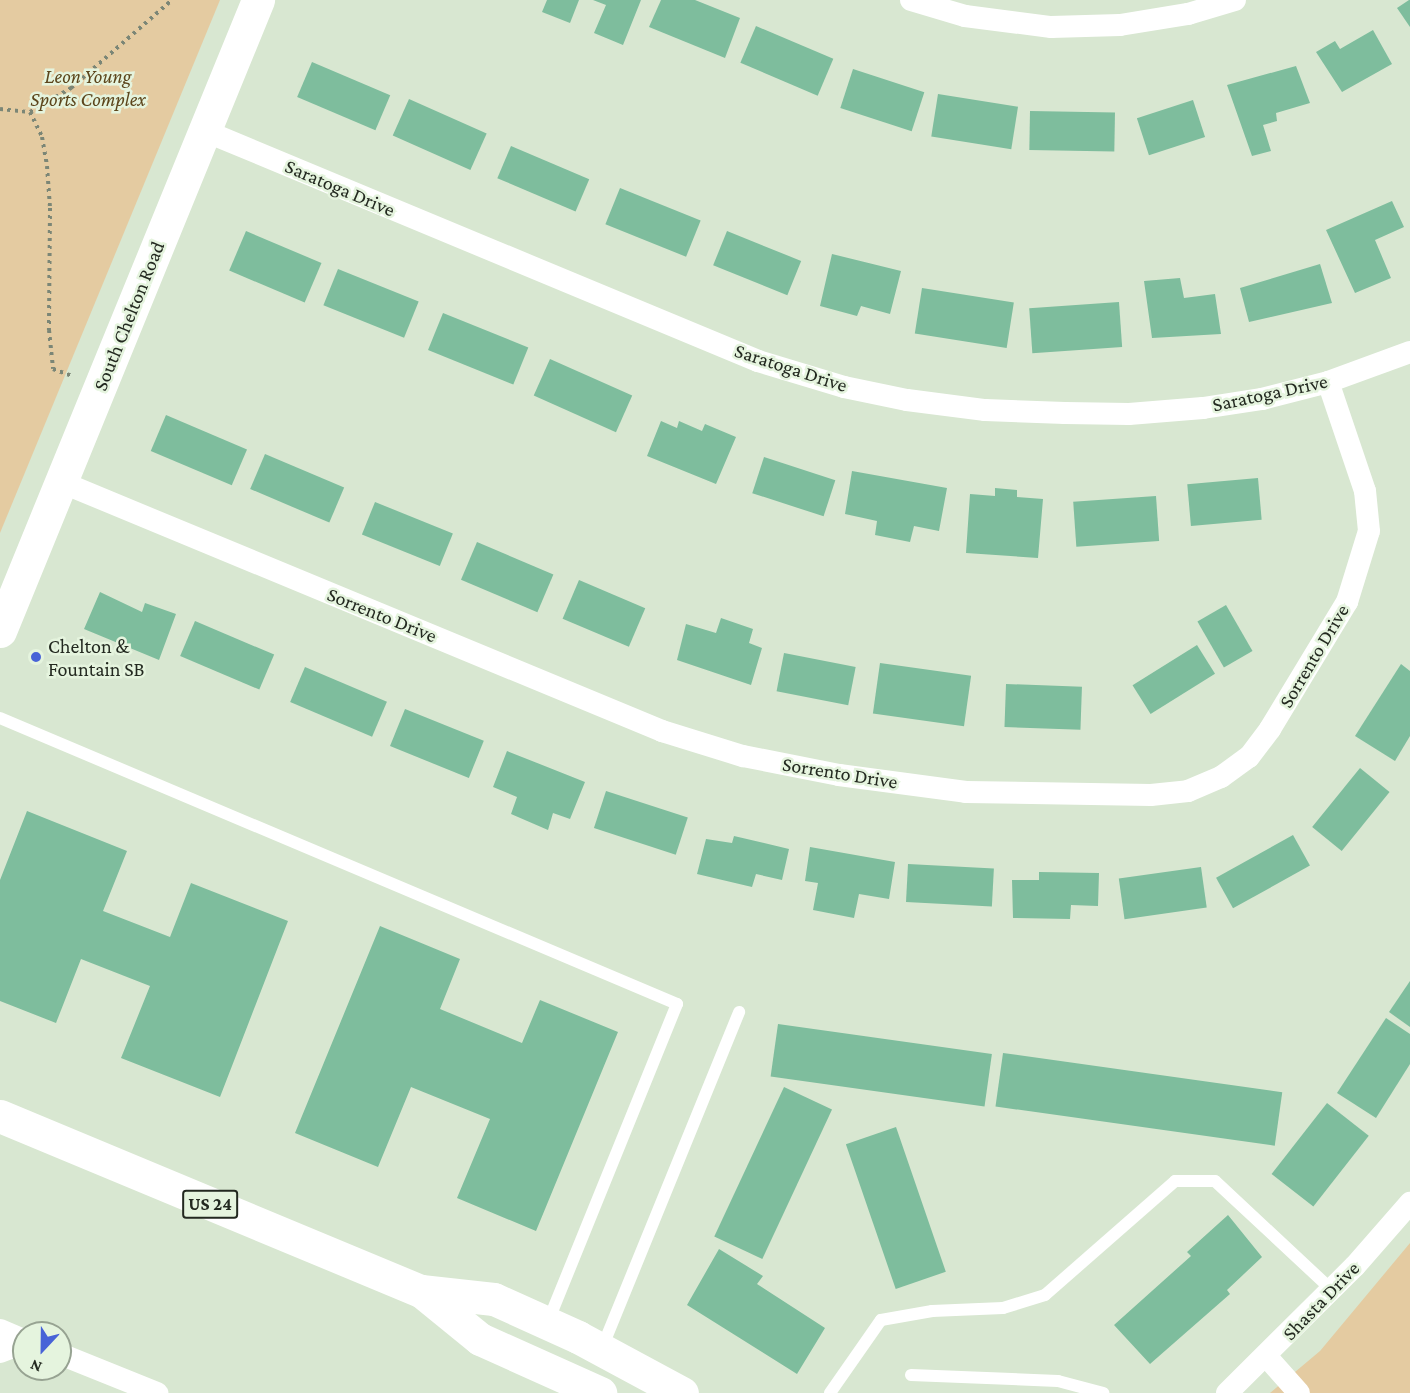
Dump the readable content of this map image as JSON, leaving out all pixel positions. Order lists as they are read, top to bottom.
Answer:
{
  "streets": {
    "main road": ["South Chelton Road", "US 24"],
    "street": ["Saratoga Drive", "Sorrento Drive", "Shasta Drive"]
  },
  "crossings": [
    ["Saratoga Drive", "South Chelton Road"],
    ["Saratoga Drive", "Sorrento Drive"],
    ["South Chelton Road", "Sorrento Drive"]
  ],
  "parks": ["Leon Young Sports Complex"],
  "places": ["Chelton & Fountain SB"],
  "north": "bottom"
}
